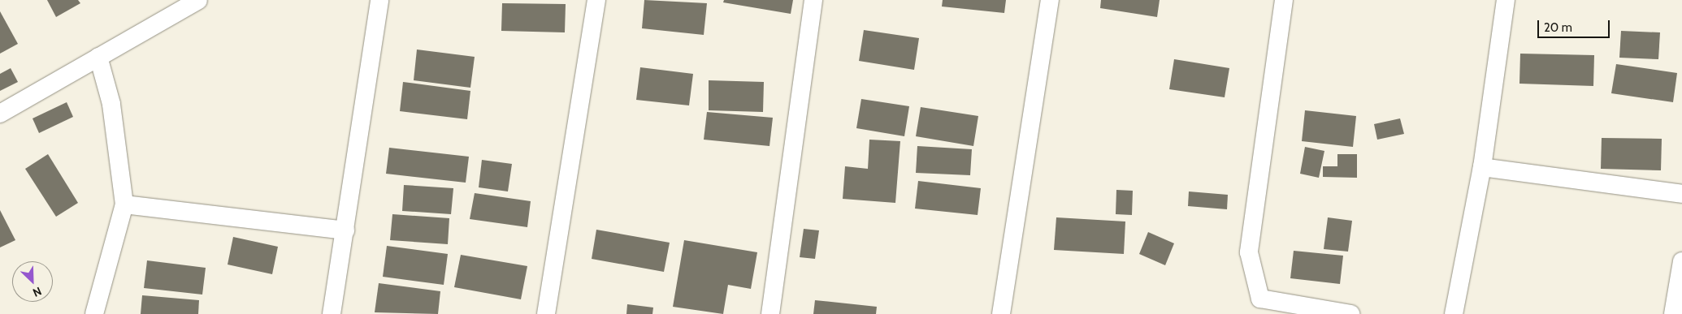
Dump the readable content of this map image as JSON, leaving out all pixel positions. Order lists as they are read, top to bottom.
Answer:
{
  "scale_bar": "20 m",
  "north": "bottom right"
}
